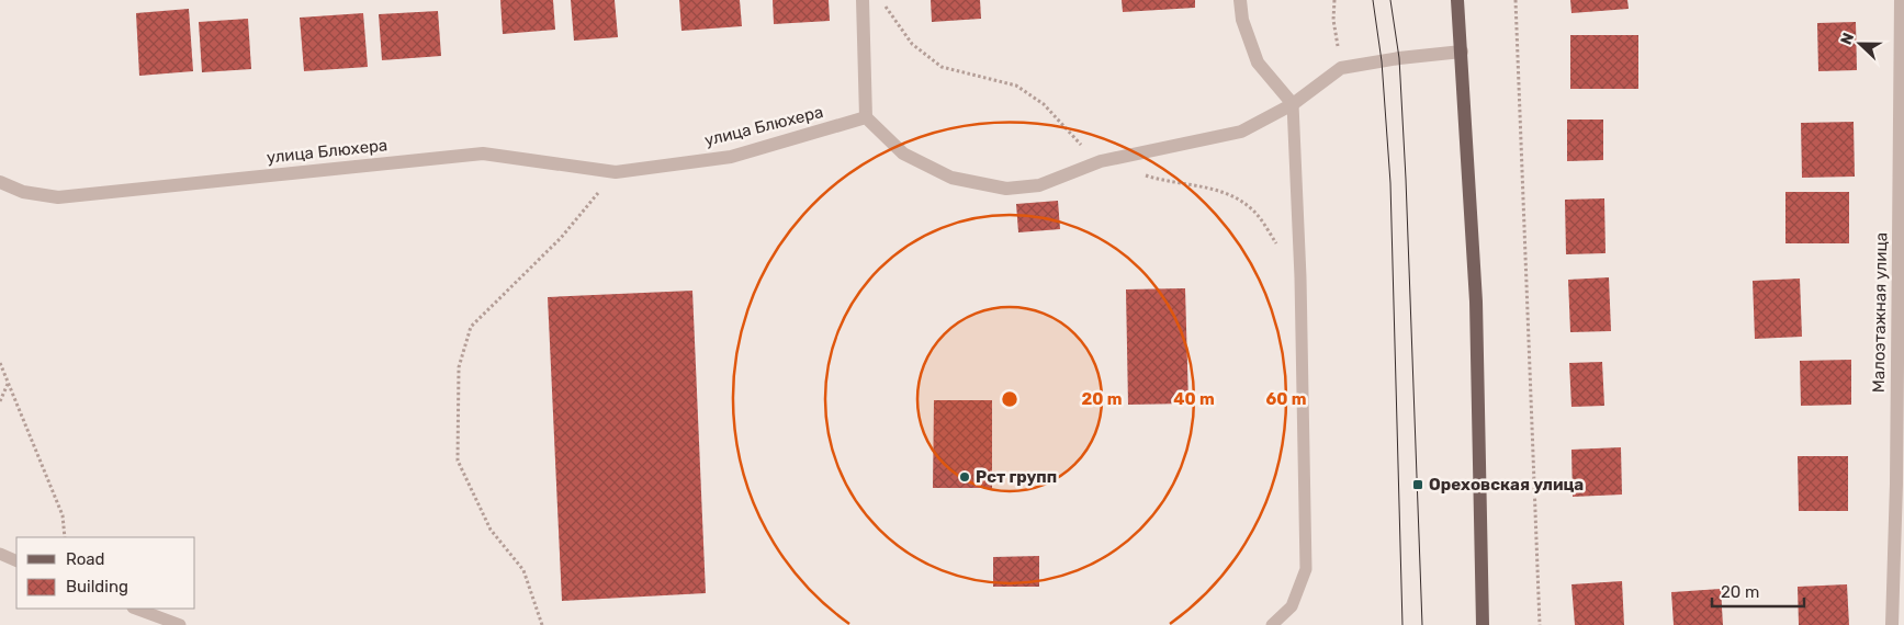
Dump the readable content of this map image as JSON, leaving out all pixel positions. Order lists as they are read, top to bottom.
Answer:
{
  "streets": {
    "street": ["улица Блюхера", "Малоэтажная улица"]
  },
  "places": {
    "other": ["Рст групп"],
    "transit": ["Ореховская улица"]
  },
  "legend": ["Road", "Building"],
  "scale_bar": "20 m",
  "north": "left",
  "rings": ["20 m", "40 m", "60 m"]
}
